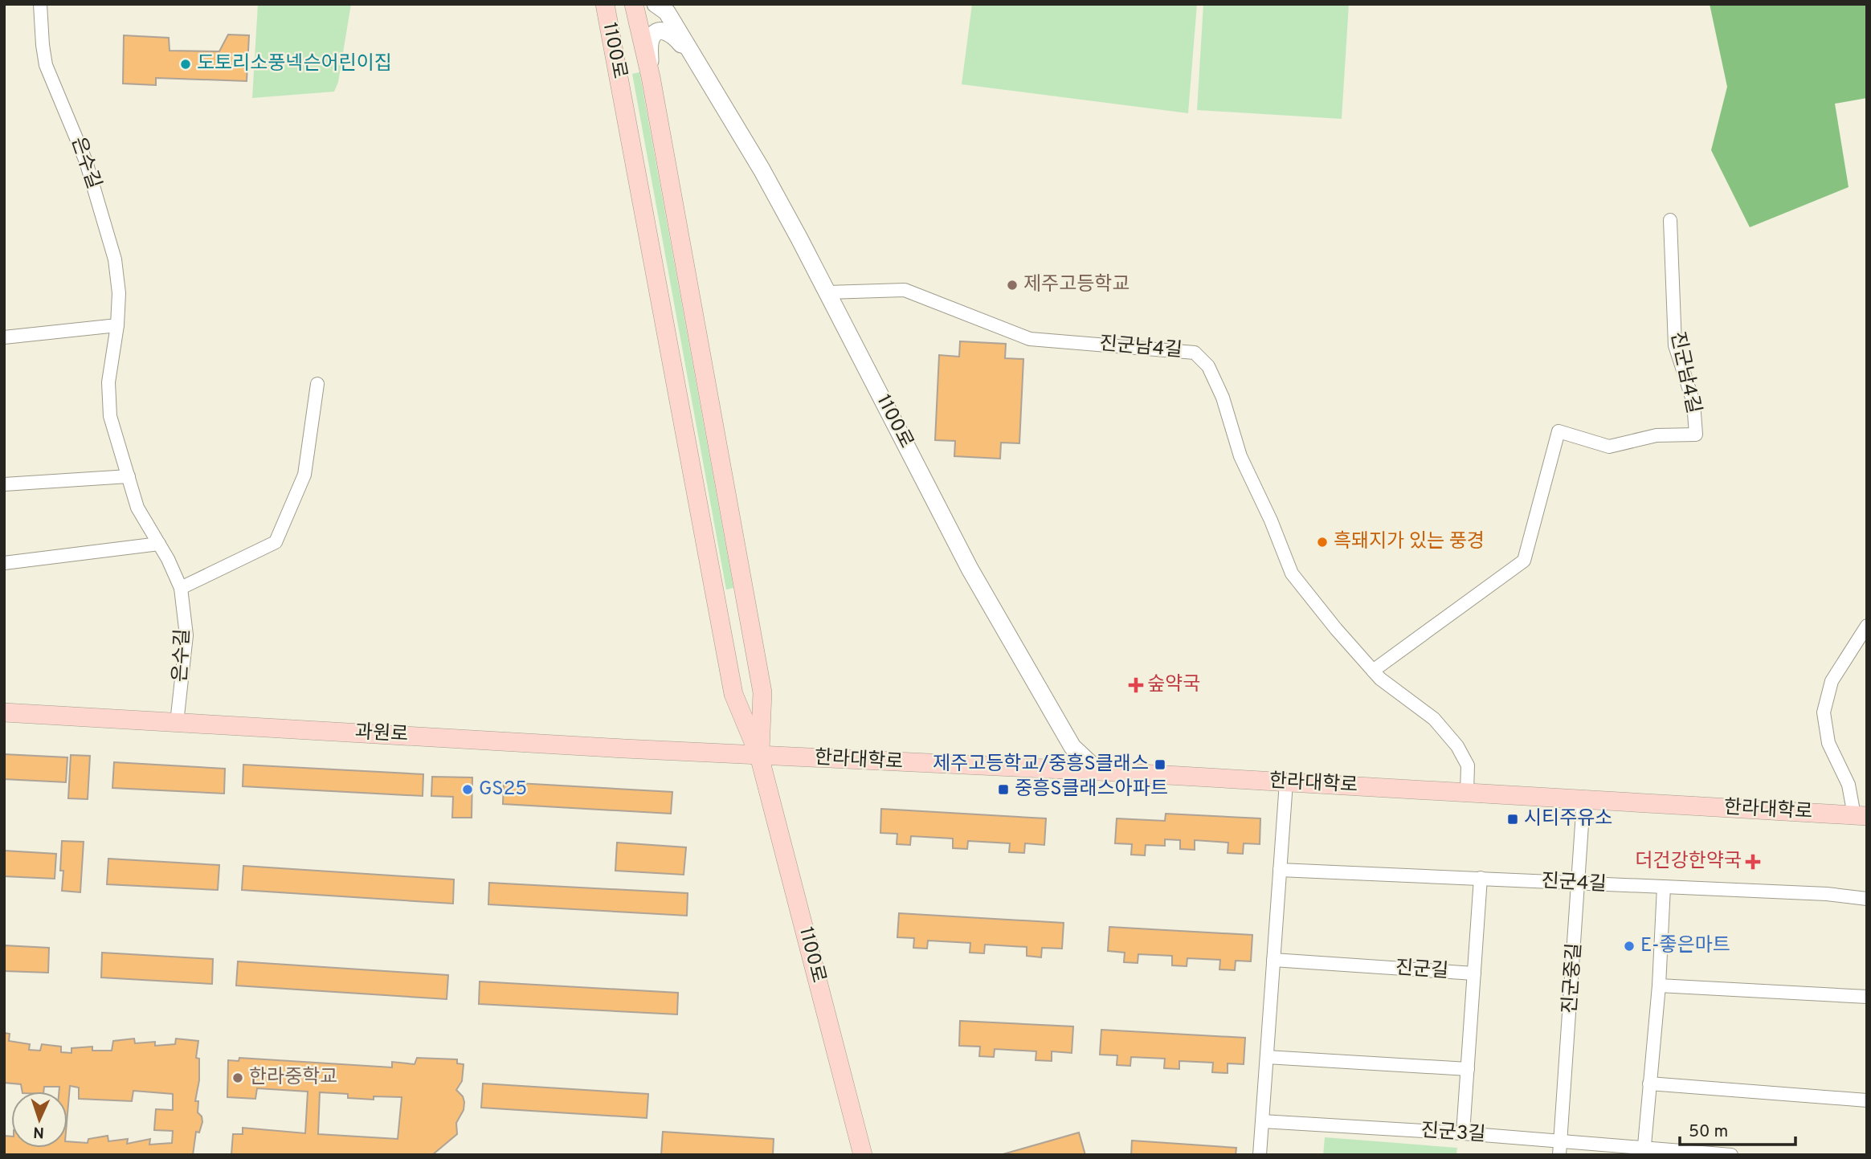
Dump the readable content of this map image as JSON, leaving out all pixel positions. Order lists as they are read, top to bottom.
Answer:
{
  "streets": {
    "main road": ["1100로", "과원로", "한라대학로"],
    "street": [
      "은수길",
      "진군남4길",
      "진군4길",
      "진군길",
      "진군중길",
      "진군3길"
    ]
  },
  "crossings": [
    ["1100로", "진군남4길"],
    ["1100로", "과원로"],
    ["1100로", "한라대학로"],
    ["은수길", "과원로"],
    ["진군남4길", "한라대학로"],
    ["과원로", "한라대학로"],
    ["한라대학로", "진군중길"],
    ["진군4길", "진군길"],
    ["진군4길", "진군중길"],
    ["진군중길", "진군3길"]
  ],
  "places": {
    "other": [
      "도토리소풍넥슨어린이집",
      "제주고등학교",
      "흑돼지가 있는 풍경",
      "GS25",
      "E-좋은마트",
      "한라중학교"
    ],
    "health": ["숲약국", "더건강한약국"],
    "transit": ["제주고등학교/중흥S클래스", "중흥S클래스아파트", "시티주유소"]
  },
  "scale_bar": "50 m",
  "north": "bottom"
}
